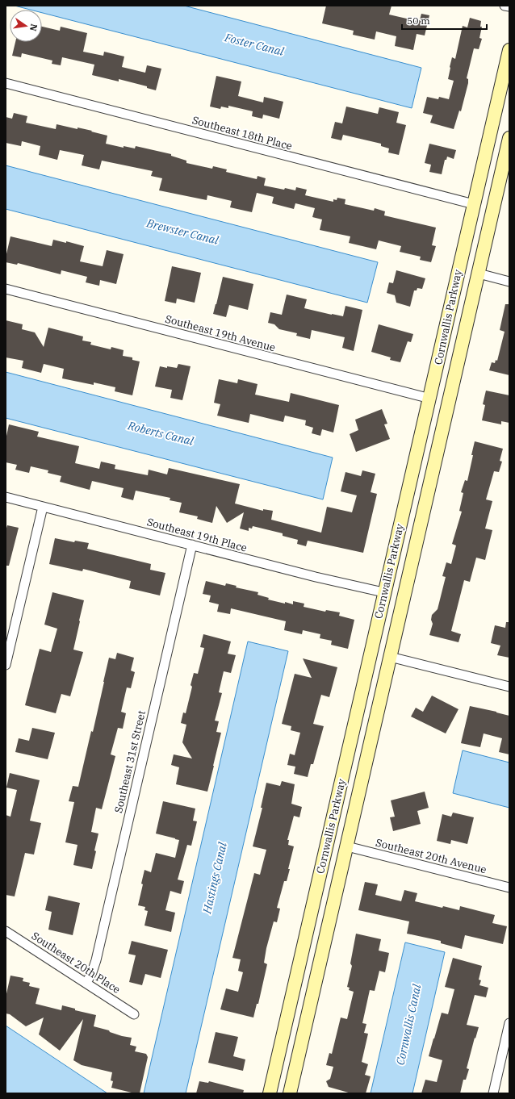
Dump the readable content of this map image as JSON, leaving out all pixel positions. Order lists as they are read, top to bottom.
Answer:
{
  "streets": {
    "street": [
      "Southeast 18th Place",
      "Cornwallis Parkway",
      "Southeast 19th Avenue",
      "Southeast 19th Place",
      "Southeast 31st Street",
      "Southeast 20th Avenue",
      "Southeast 20th Place"
    ]
  },
  "crossings": [
    ["Southeast 18th Place", "Cornwallis Parkway"],
    ["Cornwallis Parkway", "Southeast 19th Avenue"],
    ["Cornwallis Parkway", "Southeast 19th Place"],
    ["Cornwallis Parkway", "Southeast 20th Avenue"],
    ["Southeast 19th Place", "Southeast 31st Street"],
    ["Southeast 31st Street", "Southeast 20th Place"]
  ],
  "water": [
    "Foster Canal",
    "Brewster Canal",
    "Roberts Canal",
    "Hastings Canal",
    "Cornwallis Canal"
  ],
  "scale_bar": "50 m",
  "north": "right"
}
